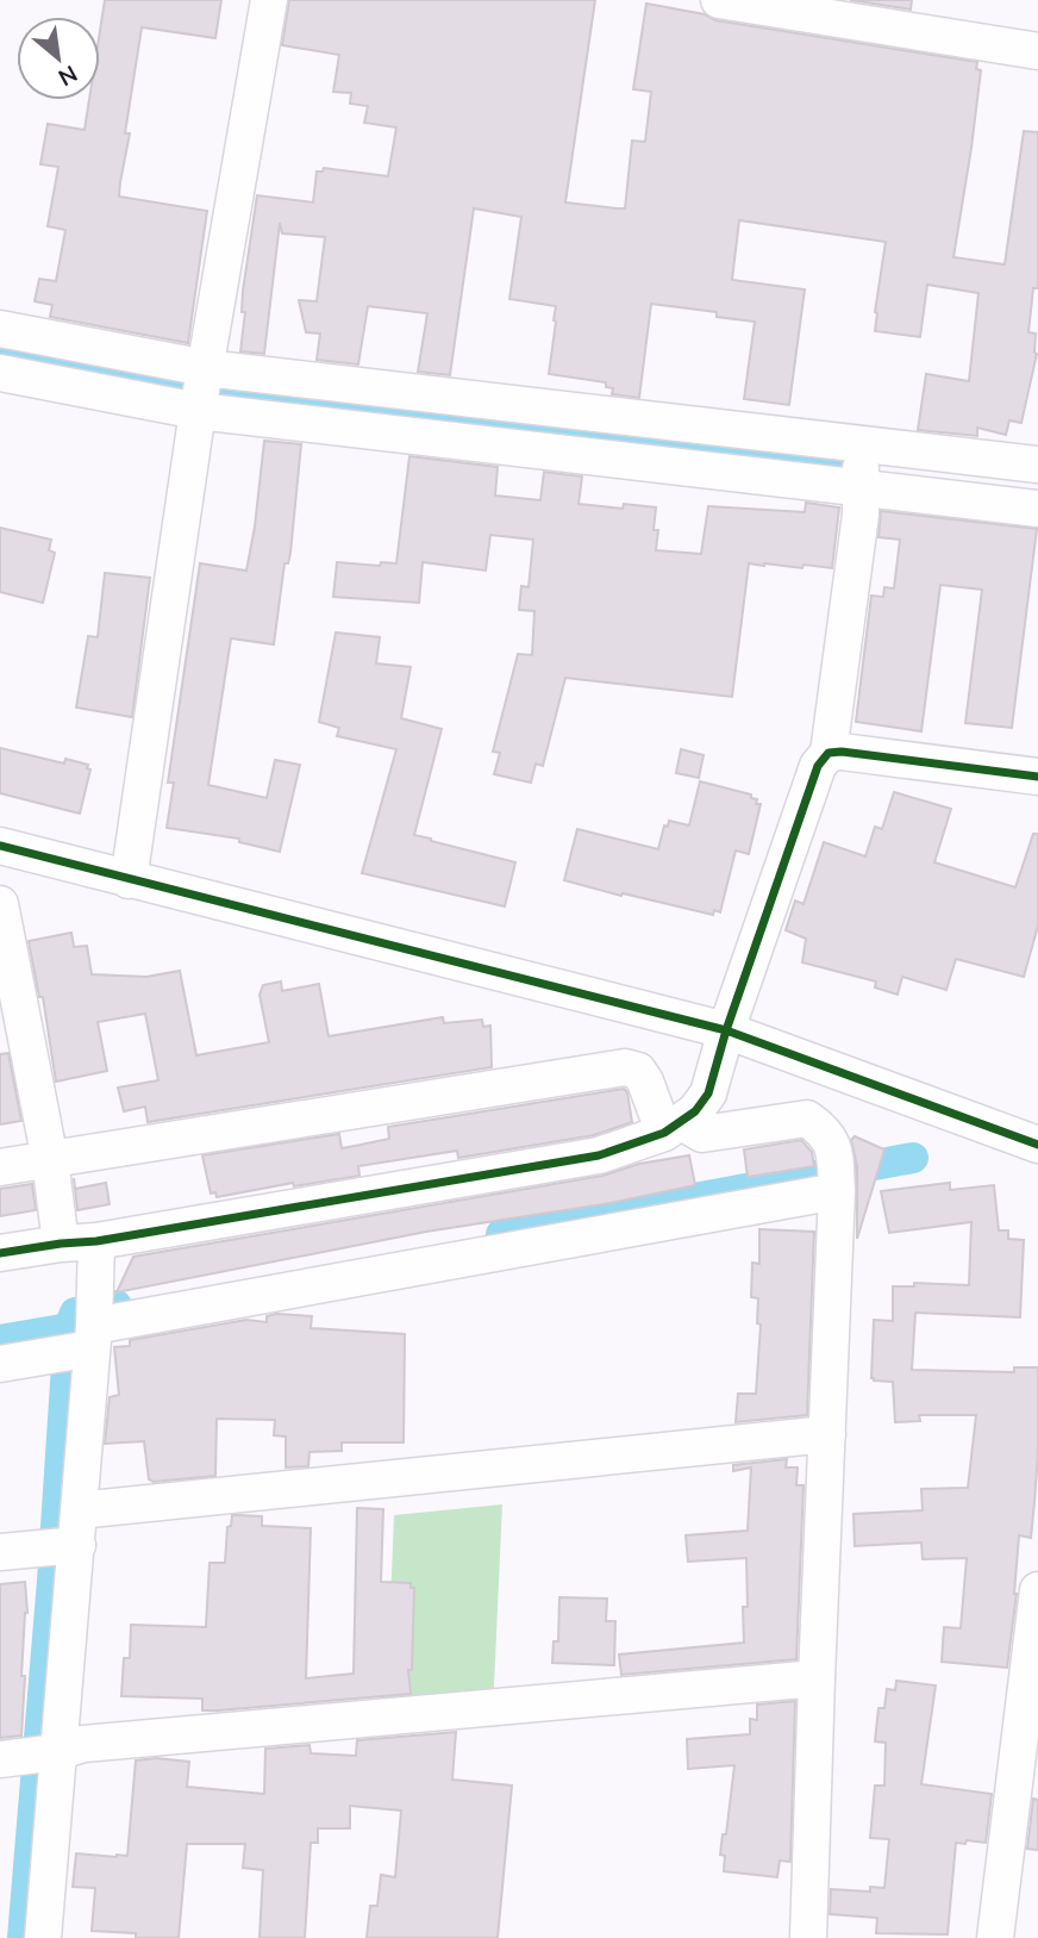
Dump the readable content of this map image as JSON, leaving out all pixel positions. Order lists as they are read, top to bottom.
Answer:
{
  "north": "bottom right"
}
